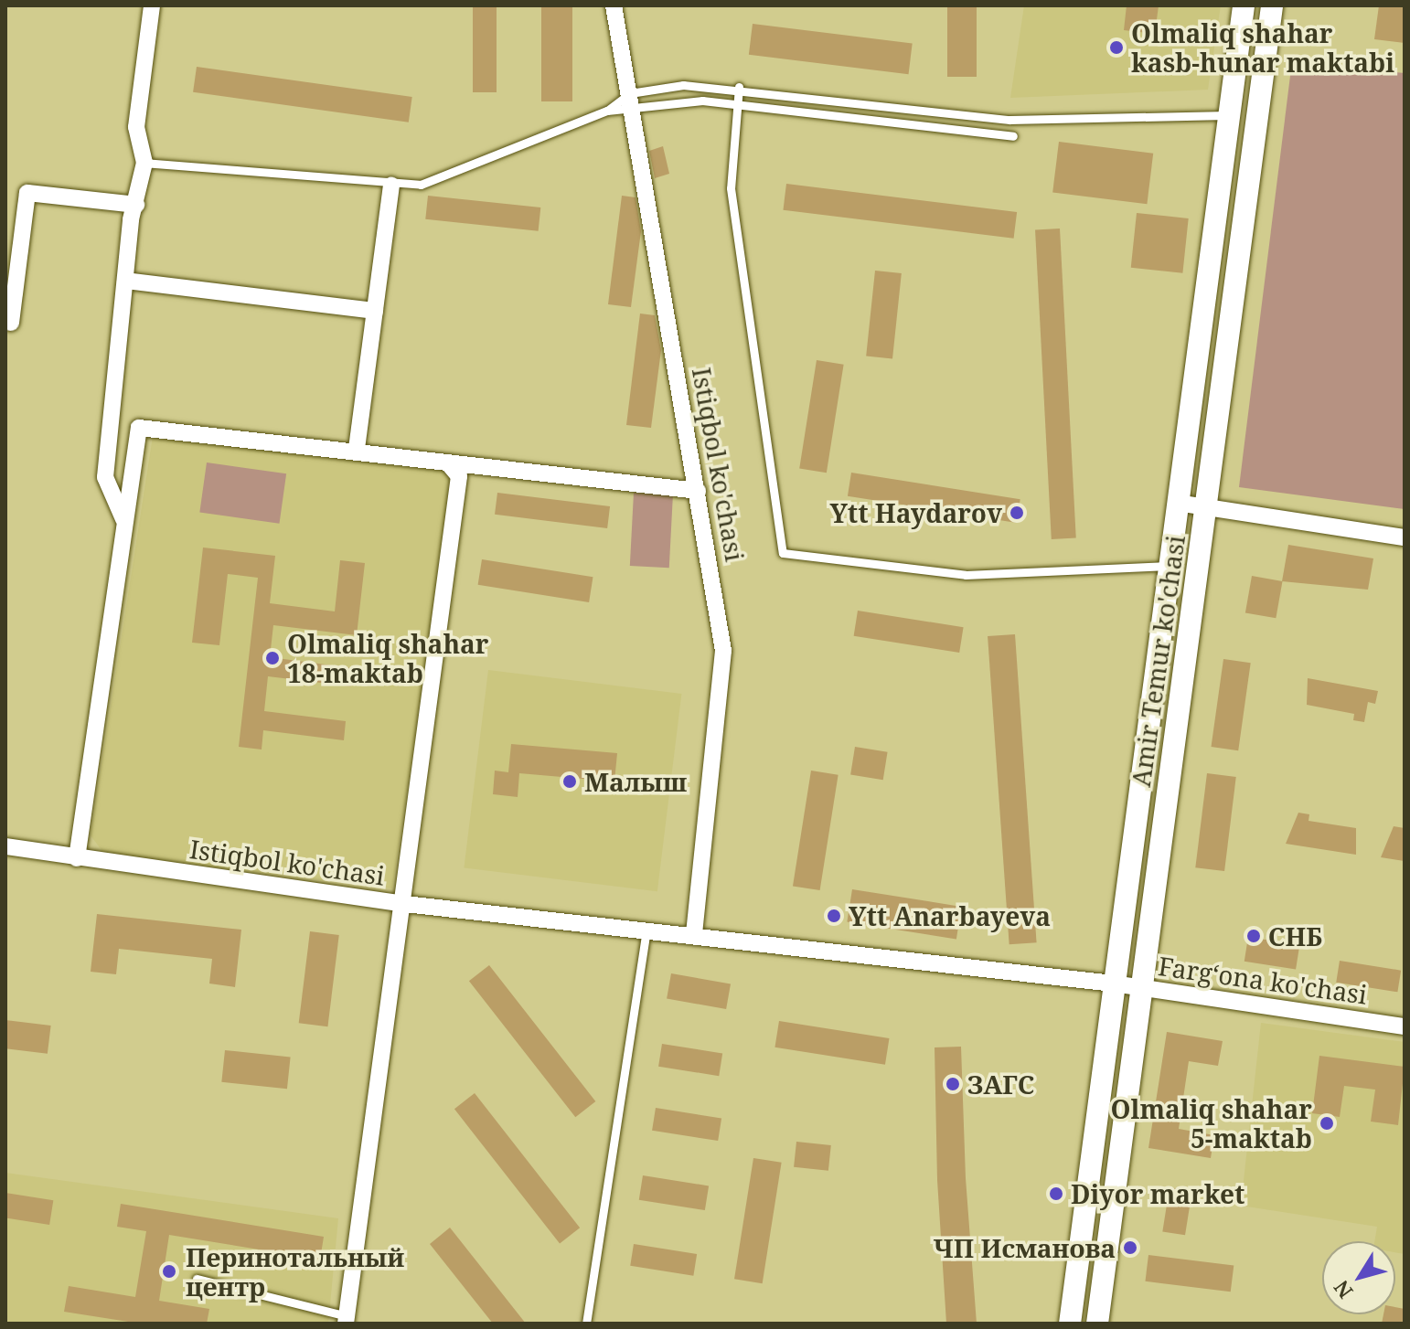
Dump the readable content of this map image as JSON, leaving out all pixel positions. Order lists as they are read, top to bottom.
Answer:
{
  "streets": {
    "main road": ["Amir Temur ko'chasi"],
    "street": ["Istiqbol ko'chasi", "Farg‘ona ko'chasi"]
  },
  "crossings": [
    ["Istiqbol ko'chasi", "Amir Temur ko'chasi"],
    ["Istiqbol ko'chasi", "Farg‘ona ko'chasi"],
    ["Amir Temur ko'chasi", "Farg‘ona ko'chasi"]
  ],
  "places": [
    "Olmaliq shahar kasb-hunar maktabi",
    "Ytt Haydarov",
    "Olmaliq shahar 18-maktab",
    "Малыш",
    "Ytt Anarbayeva",
    "СНБ",
    "ЗАГС",
    "Olmaliq shahar 5-maktab",
    "Diyor market",
    "ЧП Исманова",
    "Перинотальный центр"
  ],
  "north": "bottom left"
}
